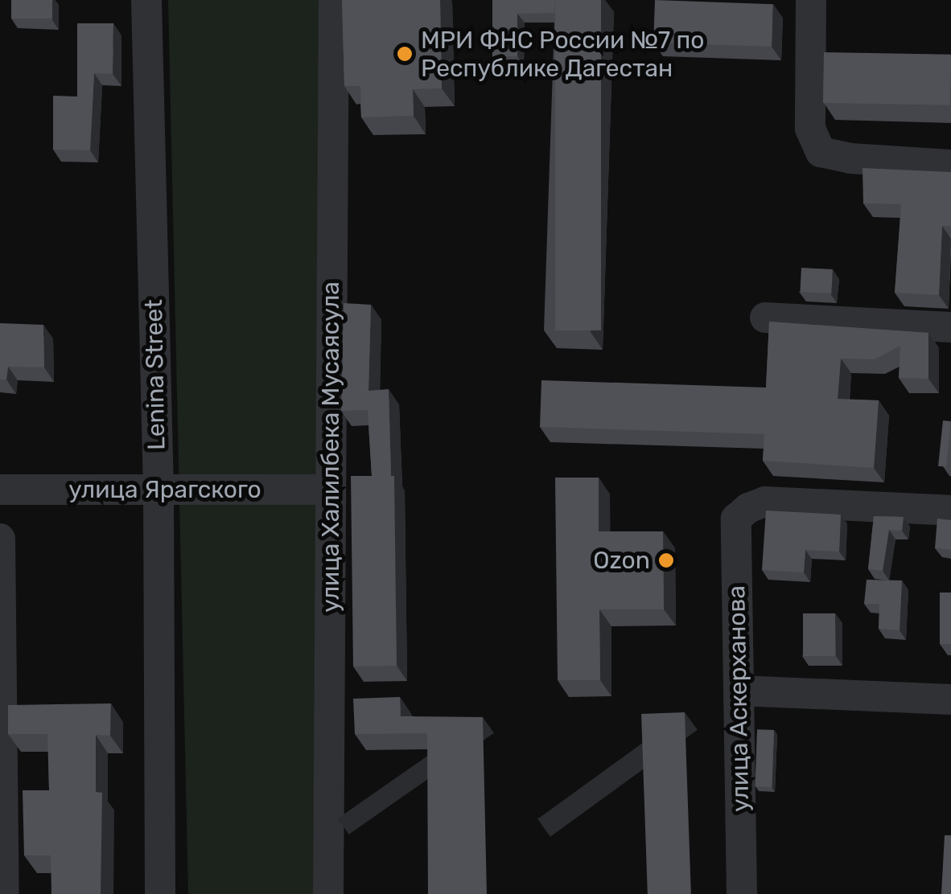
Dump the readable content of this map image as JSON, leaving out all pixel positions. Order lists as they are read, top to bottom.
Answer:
{
  "streets": {
    "street": [
      "Lenina Street",
      "улица Халилбека Мусаясула",
      "улица Ярагского",
      "улица Аскерханова"
    ]
  },
  "crossings": [
    ["Lenina Street", "улица Ярагского"],
    ["улица Халилбека Мусаясула", "улица Ярагского"]
  ],
  "places": ["МРИ ФНС России №7 по Республике Дагестан", "Ozon"]
}
